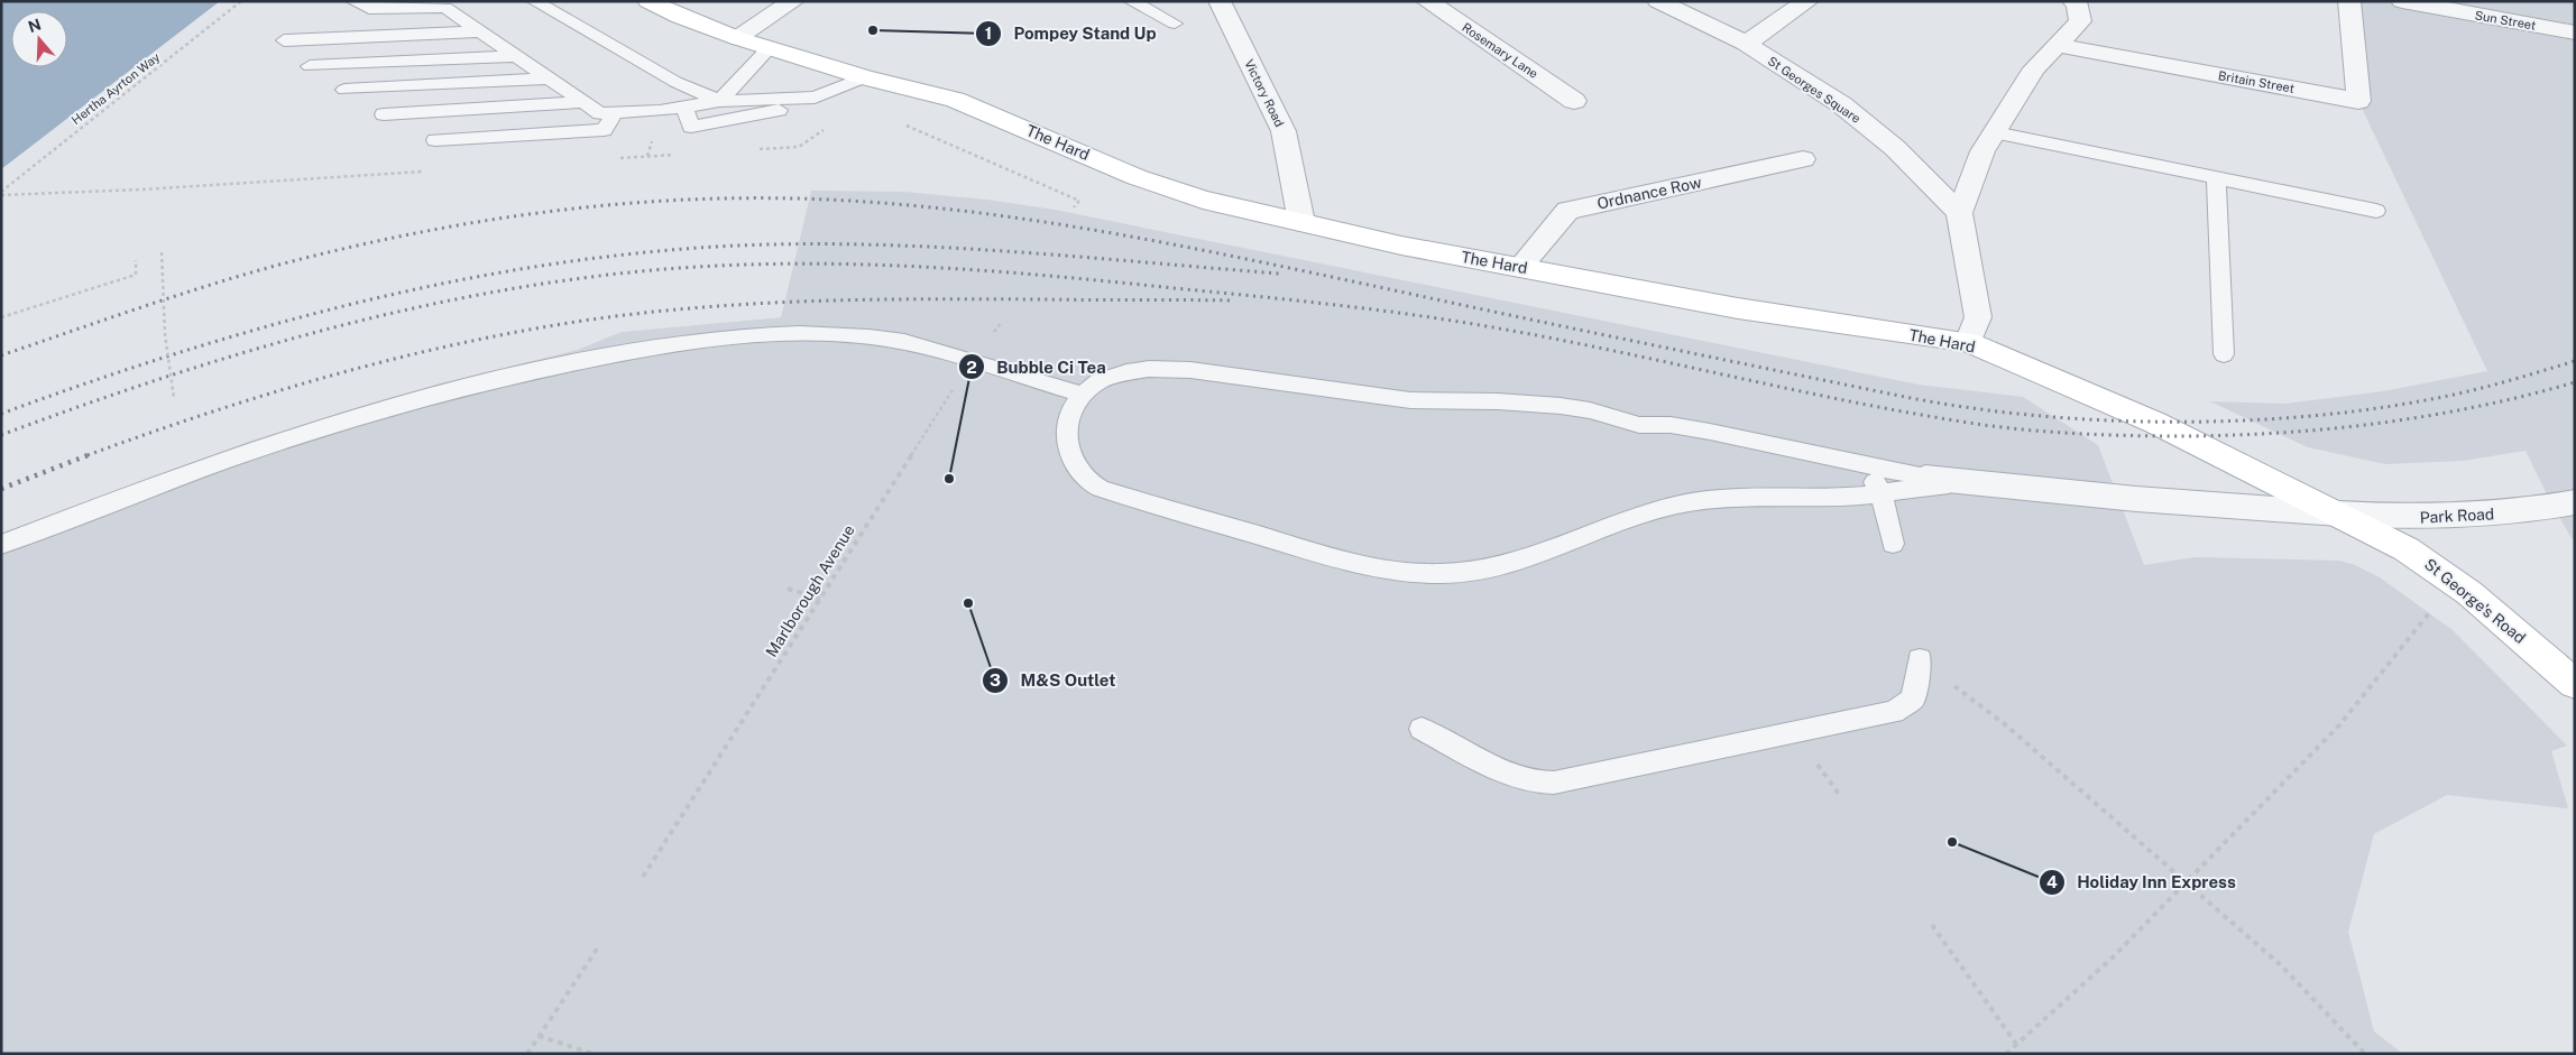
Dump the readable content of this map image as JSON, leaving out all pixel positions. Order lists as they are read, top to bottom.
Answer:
{
  "streets": {
    "main road": ["The Hard", "St George's Road"],
    "street": [
      "Sun Street",
      "Rosemary Lane",
      "Britain Street",
      "St Georges Square",
      "Victory Road",
      "Ordnance Row",
      "Park Road"
    ],
    "path": ["Hertha Ayrton Way", "Marlborough Avenue"]
  },
  "crossings": [
    ["Victory Road", "The Hard"],
    ["The Hard", "Ordnance Row"],
    ["The Hard", "Park Road"],
    ["The Hard", "St George's Road"],
    ["Park Road", "St George's Road"]
  ],
  "places": [
    "Pompey Stand Up",
    "Bubble Ci Tea",
    "M&S Outlet",
    "Holiday Inn Express"
  ],
  "north": "top"
}
